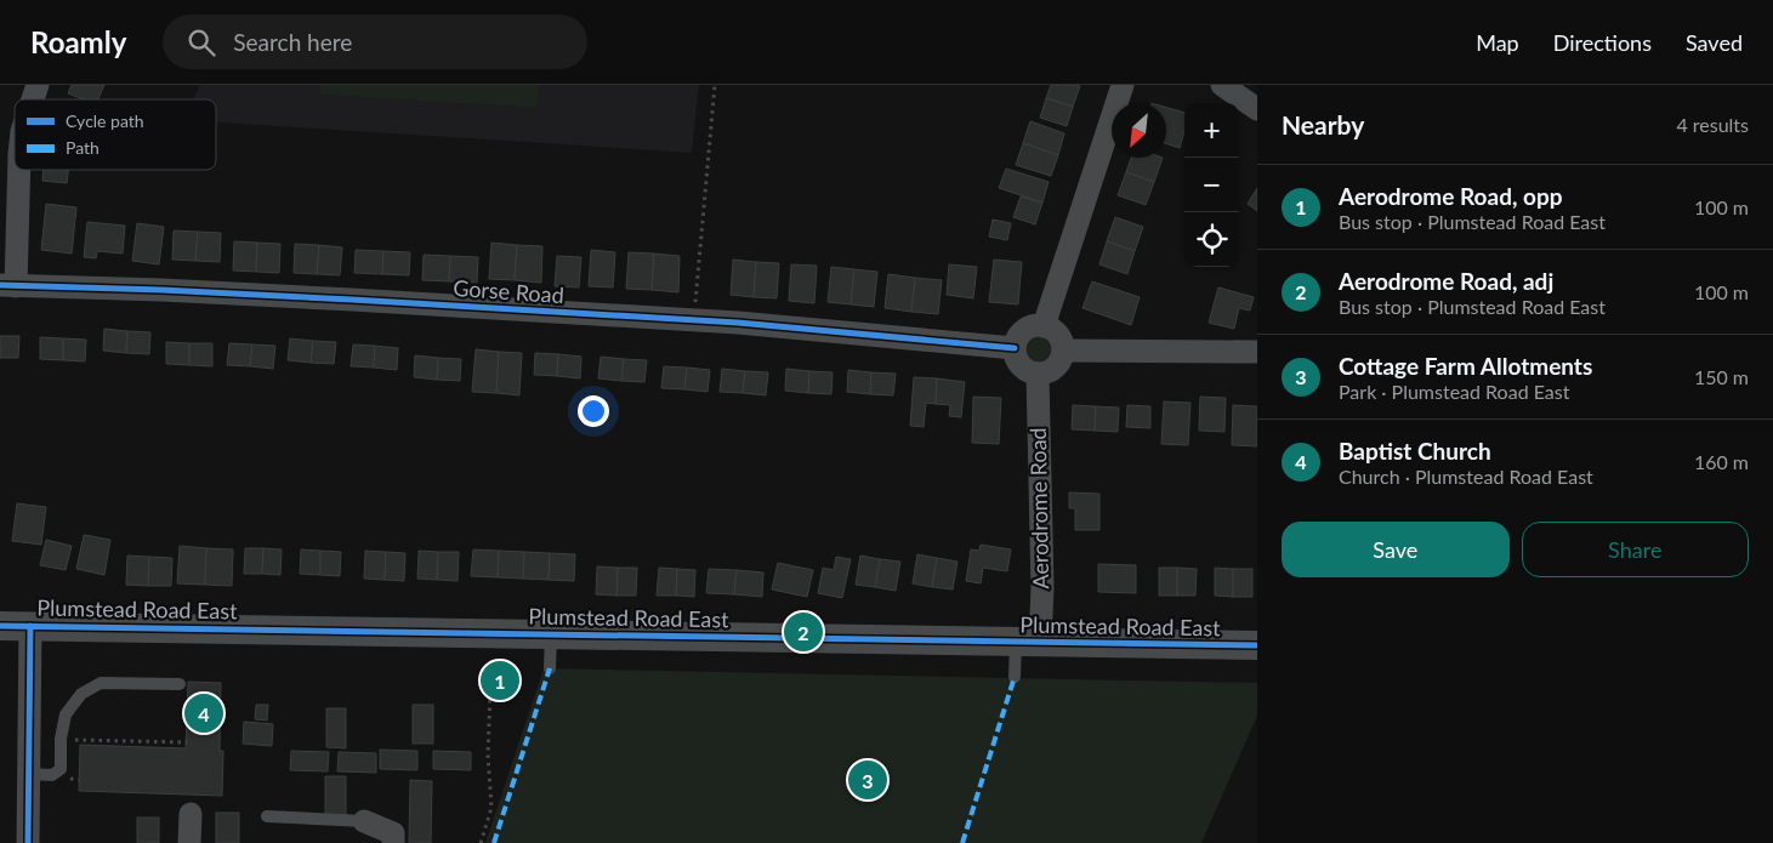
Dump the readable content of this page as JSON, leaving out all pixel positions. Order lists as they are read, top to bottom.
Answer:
{
  "streets": {
    "street": ["Gorse Road", "Aerodrome Road", "Plumstead Road East"]
  },
  "crossings": [
    ["Gorse Road", "Aerodrome Road"],
    ["Aerodrome Road", "Plumstead Road East"]
  ],
  "legend": ["Cycle path", "Path"],
  "north": "bottom left",
  "page": {
    "header": "Roamly",
    "search": "Search here",
    "nav": ["Map", "Directions", "Saved"],
    "heading": ["Nearby", "4 results"],
    "map_buttons": ["+", "−"],
    "list": [
      {
        "mark": "1",
        "name": "Aerodrome Road, opp",
        "note": "Bus stop · Plumstead Road East",
        "value": "100 m"
      },
      {
        "mark": "2",
        "name": "Aerodrome Road, adj",
        "note": "Bus stop · Plumstead Road East",
        "value": "100 m"
      },
      {
        "mark": "3",
        "name": "Cottage Farm Allotments",
        "note": "Park · Plumstead Road East",
        "value": "150 m"
      },
      {
        "mark": "4",
        "name": "Baptist Church",
        "note": "Church · Plumstead Road East",
        "value": "160 m"
      }
    ],
    "buttons": ["Save", "Share"],
    "pins": [
      "2",
      "1",
      "4",
      "3"
    ]
  }
}
